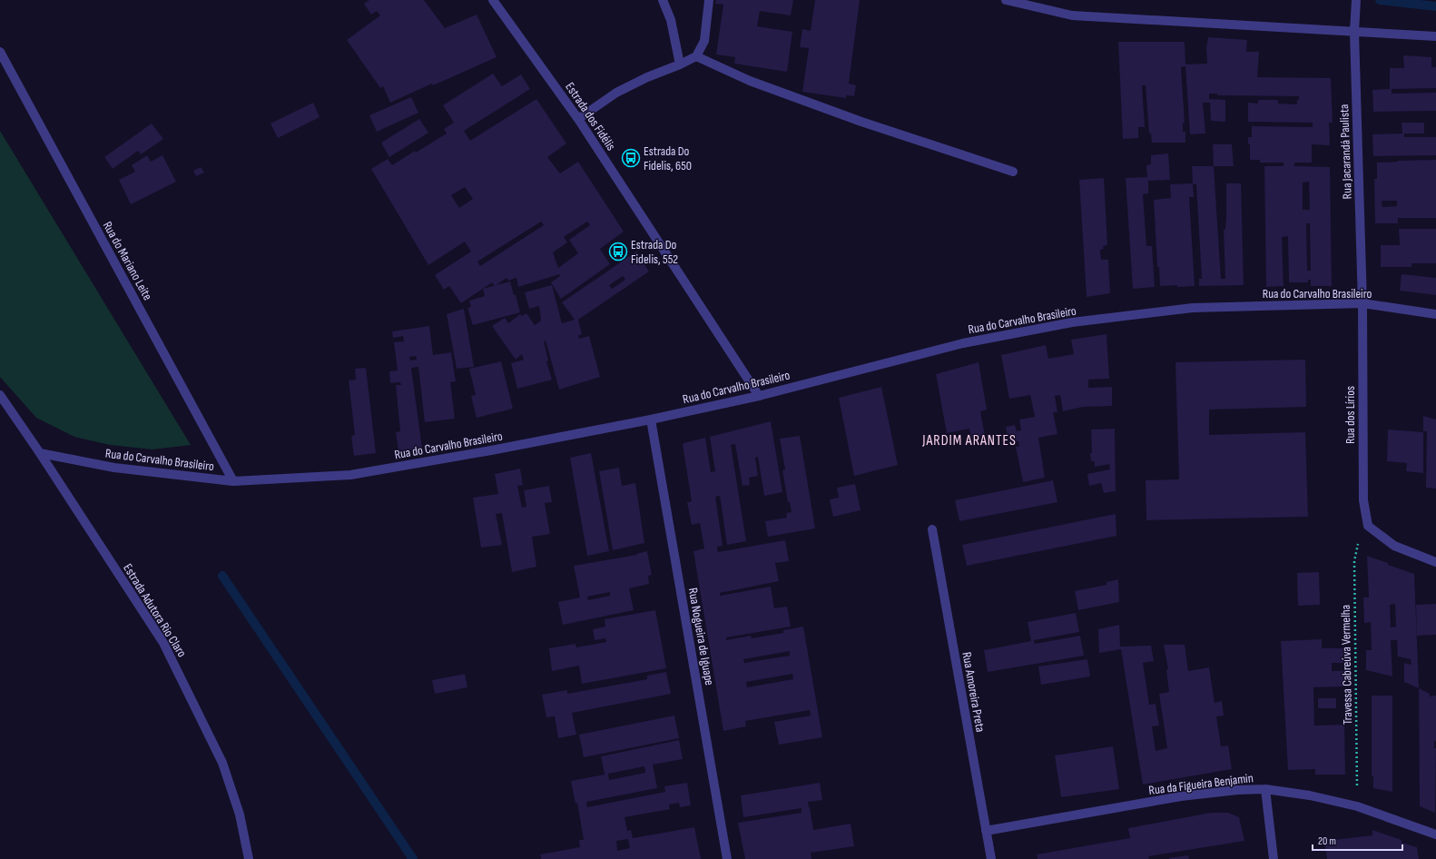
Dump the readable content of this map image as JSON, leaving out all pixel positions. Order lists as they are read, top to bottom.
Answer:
{
  "streets": {
    "street": [
      "Estrada dos Fidélis",
      "Rua Jacarandá Paulista",
      "Rua do Mariano Leite",
      "Rua do Carvalho Brasileiro",
      "Rua dos Lírios",
      "Estrada Adutora Rio Claro",
      "Rua Nogueira de Iguape",
      "Rua Amoreira Preta",
      "Rua da Figueira Benjamin"
    ],
    "path": ["Travessa Cabreúva Vermelha"]
  },
  "crossings": [
    ["Estrada dos Fidélis", "Rua do Carvalho Brasileiro"],
    ["Rua Jacarandá Paulista", "Rua do Carvalho Brasileiro"],
    ["Rua Jacarandá Paulista", "Rua dos Lírios"],
    ["Rua do Mariano Leite", "Rua do Carvalho Brasileiro"],
    ["Rua do Carvalho Brasileiro", "Rua dos Lírios"],
    ["Rua do Carvalho Brasileiro", "Estrada Adutora Rio Claro"],
    ["Rua do Carvalho Brasileiro", "Rua Nogueira de Iguape"],
    ["Rua dos Lírios", "Travessa Cabreúva Vermelha"],
    ["Travessa Cabreúva Vermelha", "Rua da Figueira Benjamin"],
    ["Rua Amoreira Preta", "Rua da Figueira Benjamin"]
  ],
  "districts": ["JARDIM ARANTES"],
  "places": {
    "bus stop": ["Estrada Do Fidelis, 650", "Estrada Do Fidelis, 552"]
  },
  "scale_bar": "20 m"
}
